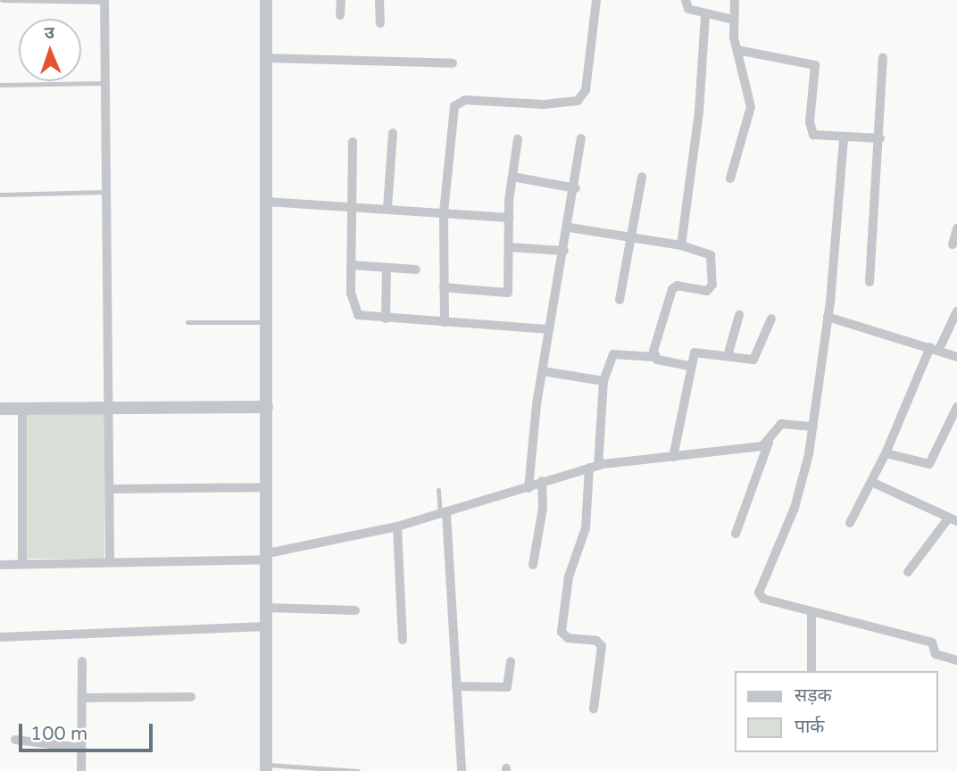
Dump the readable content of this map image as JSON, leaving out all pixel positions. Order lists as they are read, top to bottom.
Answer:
{
  "legend": ["सड़क", "पार्क"],
  "scale_bar": "100 m",
  "north": "top"
}
